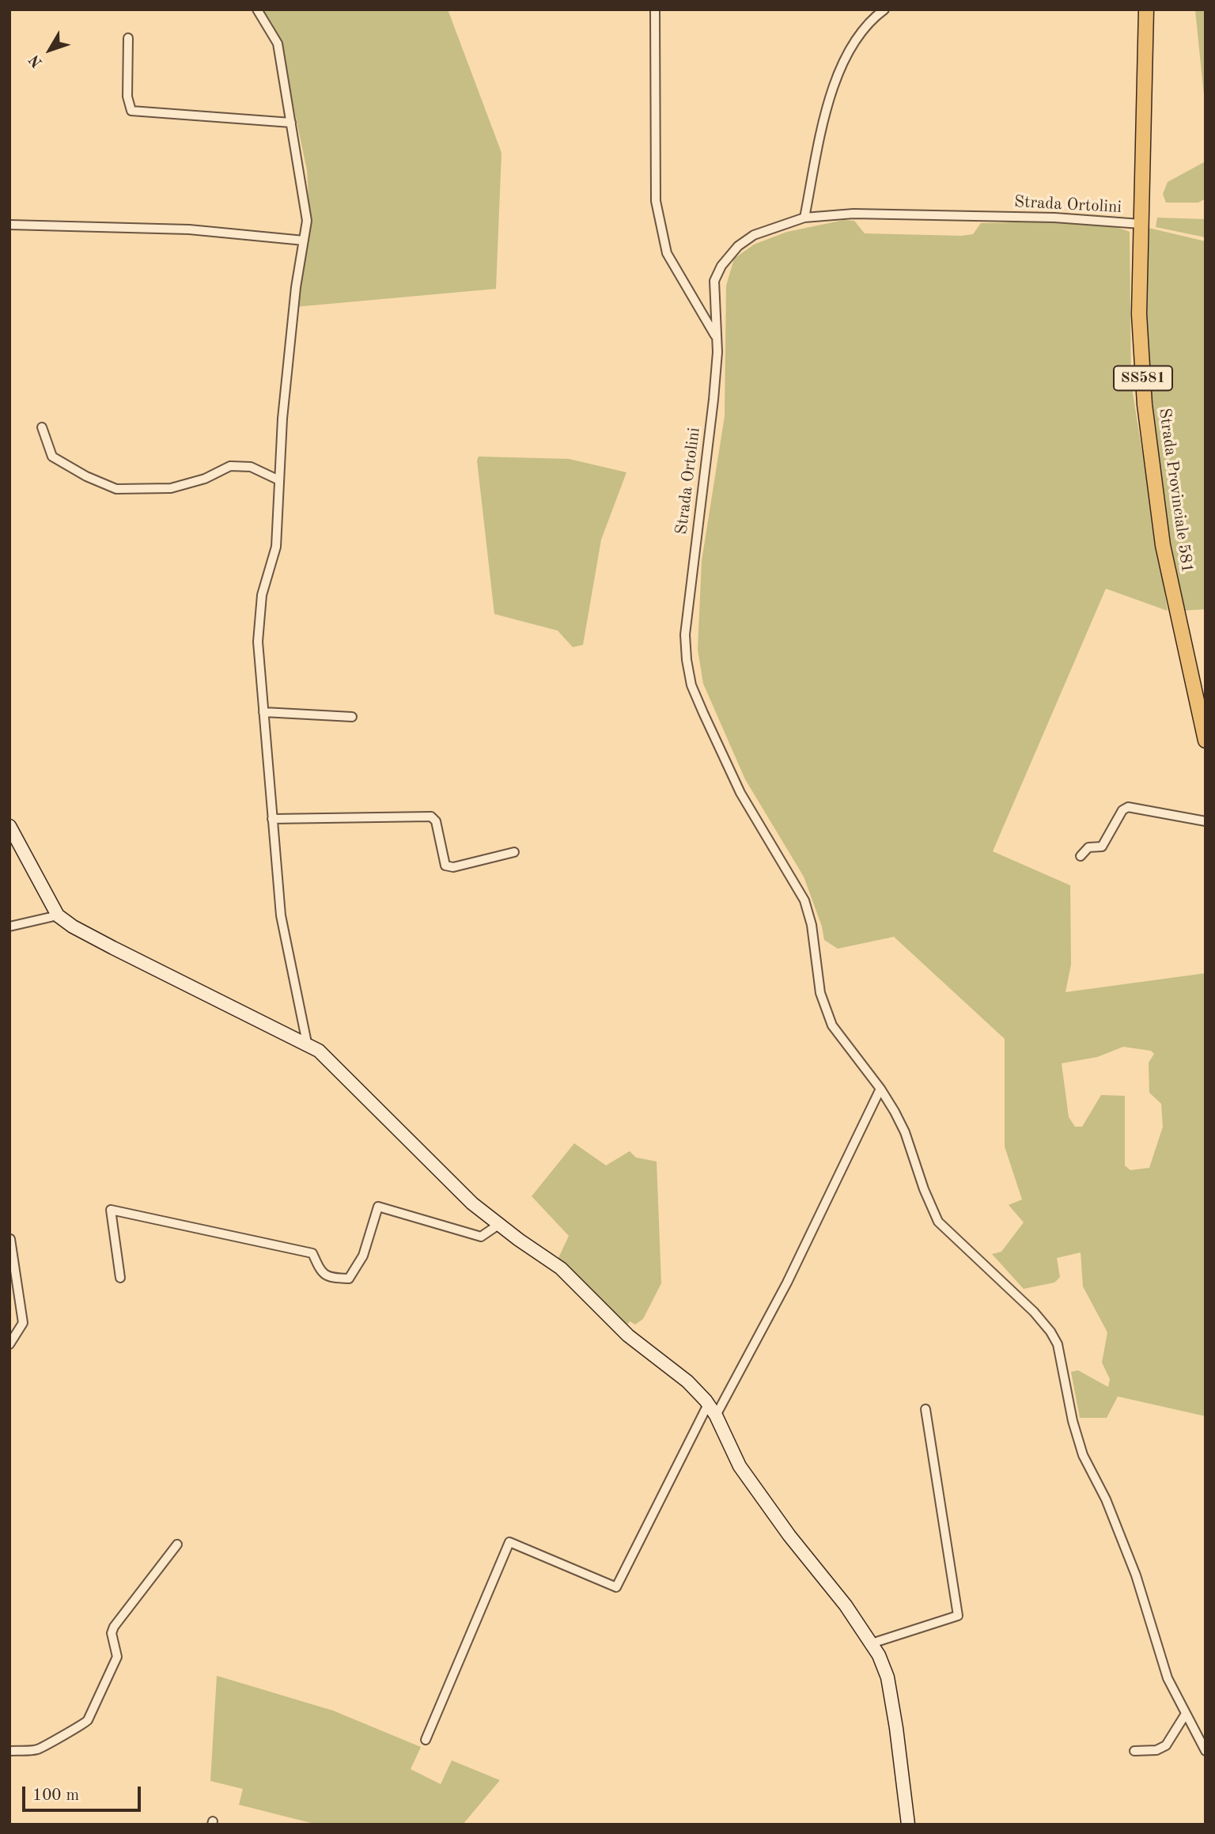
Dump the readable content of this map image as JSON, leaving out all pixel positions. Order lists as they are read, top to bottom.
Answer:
{
  "streets": {
    "main road": ["SS581", "Strada Provinciale 581"],
    "street": ["Strada Ortolini"]
  },
  "crossings": [
    ["Strada Ortolini", "Strada Provinciale 581"]
  ],
  "scale_bar": "100 m",
  "north": "bottom left"
}
